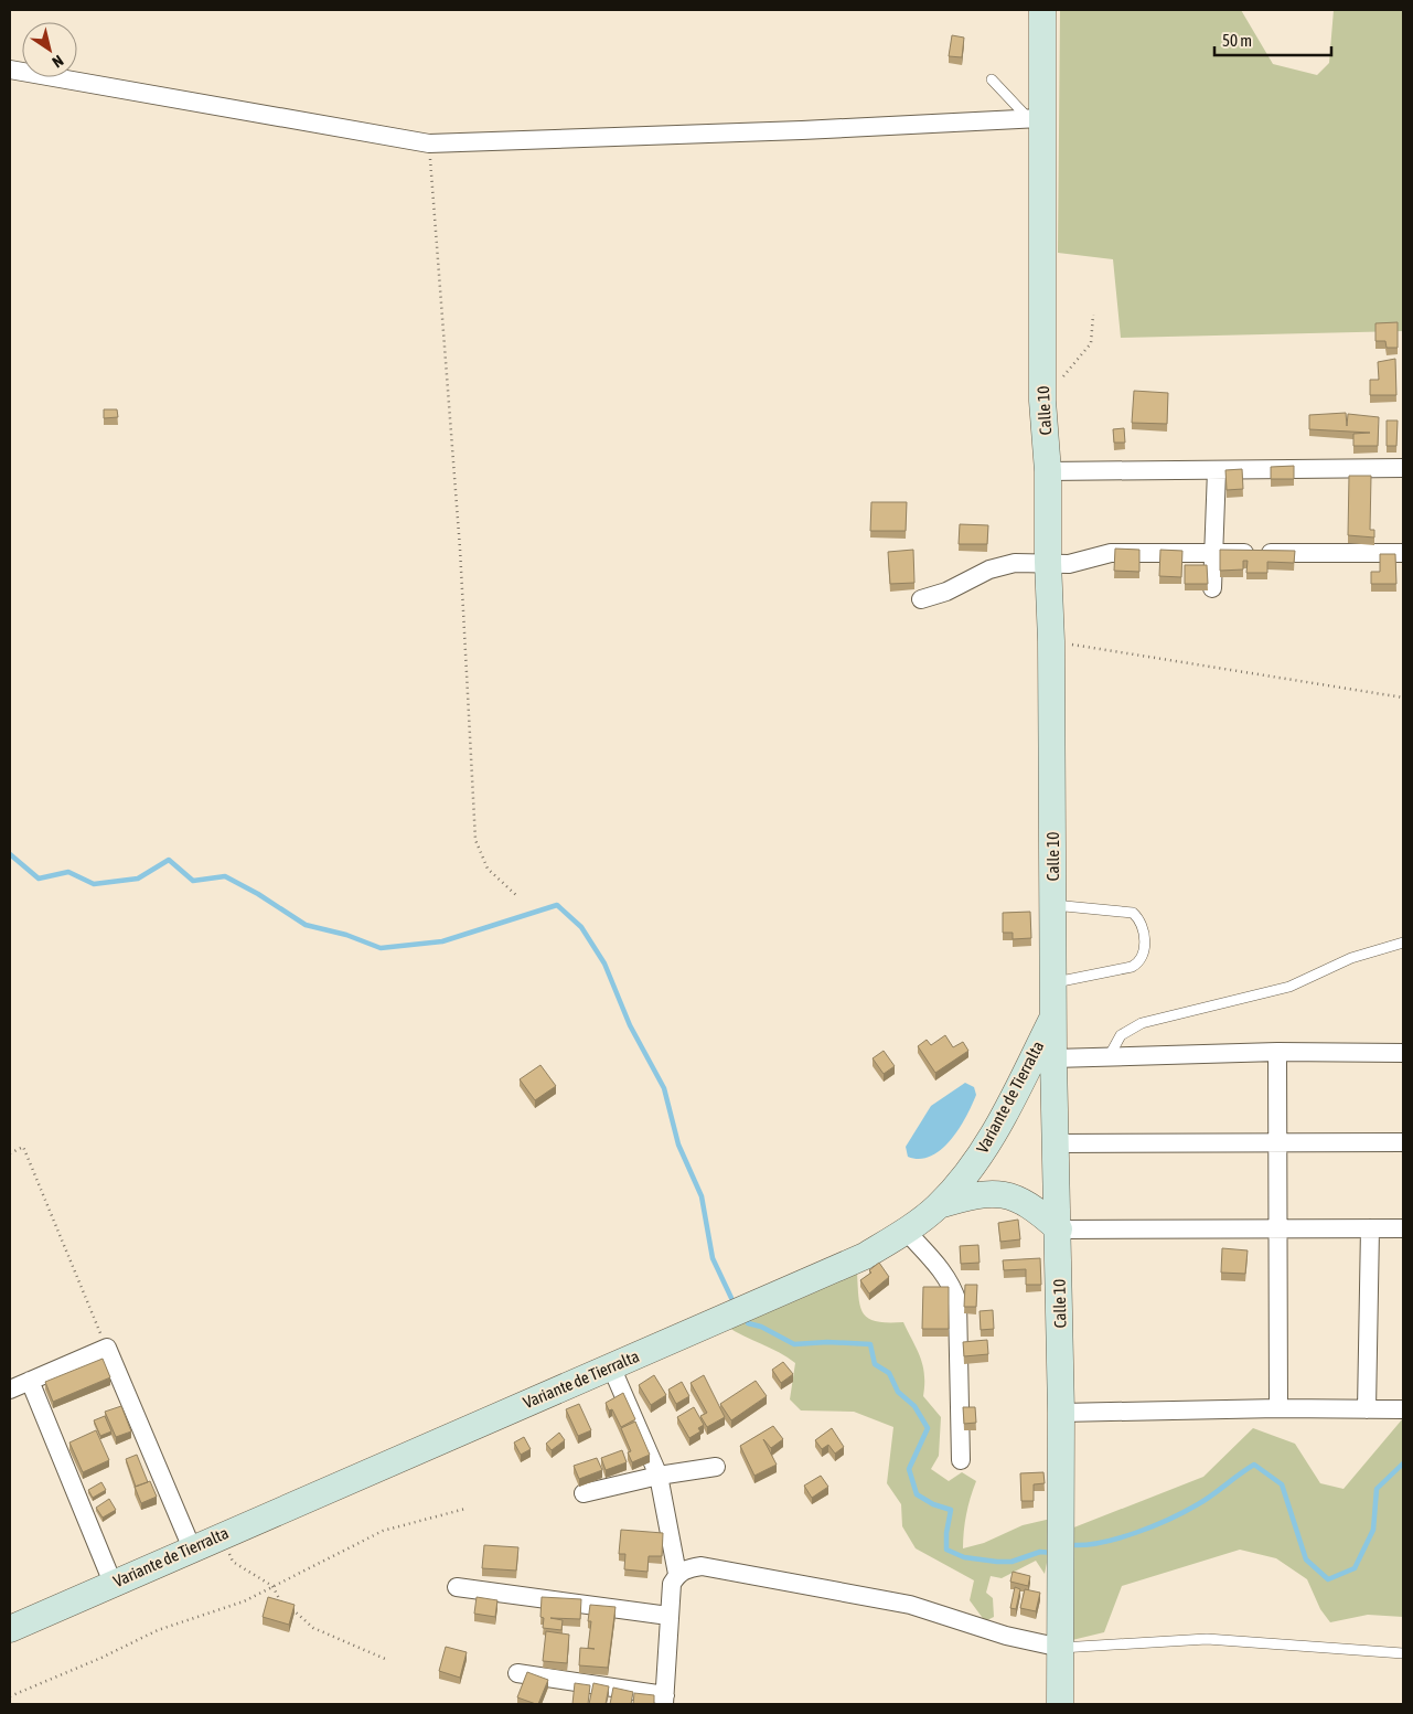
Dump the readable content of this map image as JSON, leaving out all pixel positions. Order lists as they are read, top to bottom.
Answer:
{
  "streets": {
    "main road": ["Calle 10", "Variante de Tierralta"]
  },
  "crossings": [
    ["Calle 10", "Variante de Tierralta"]
  ],
  "scale_bar": "50 m",
  "north": "bottom right"
}
